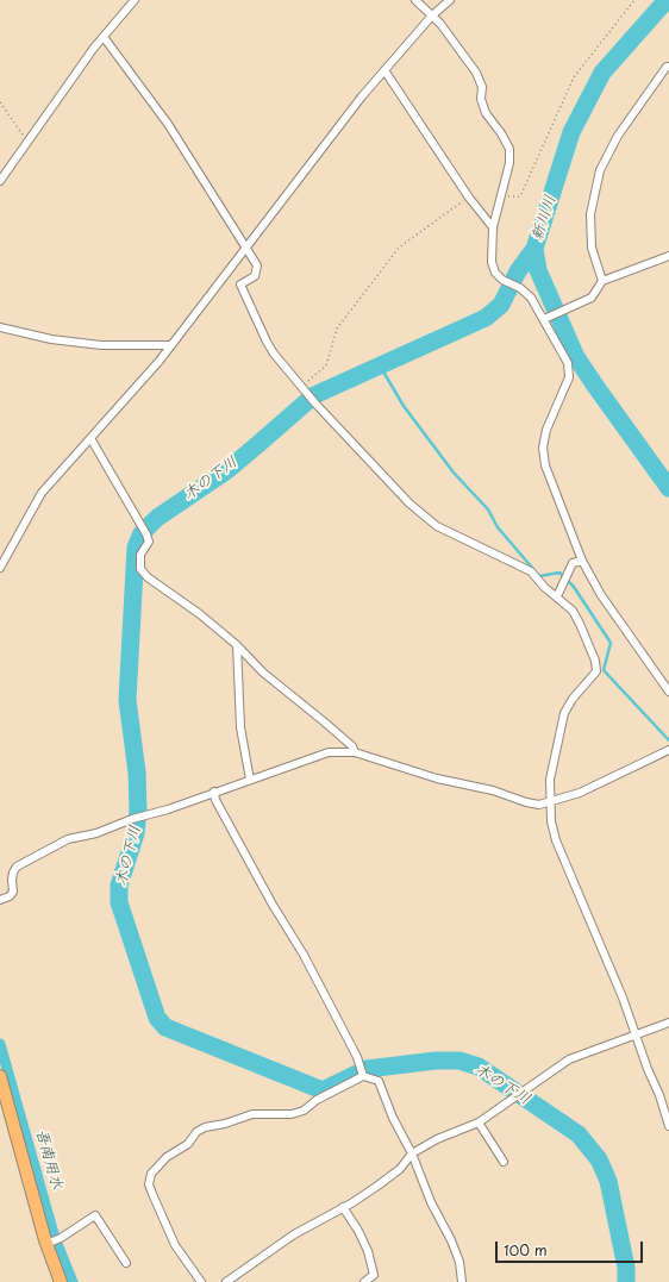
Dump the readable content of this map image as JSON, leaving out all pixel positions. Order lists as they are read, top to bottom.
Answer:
{
  "water": ["新川川", "木の下川", "吾南用水"],
  "scale_bar": "100 m"
}
